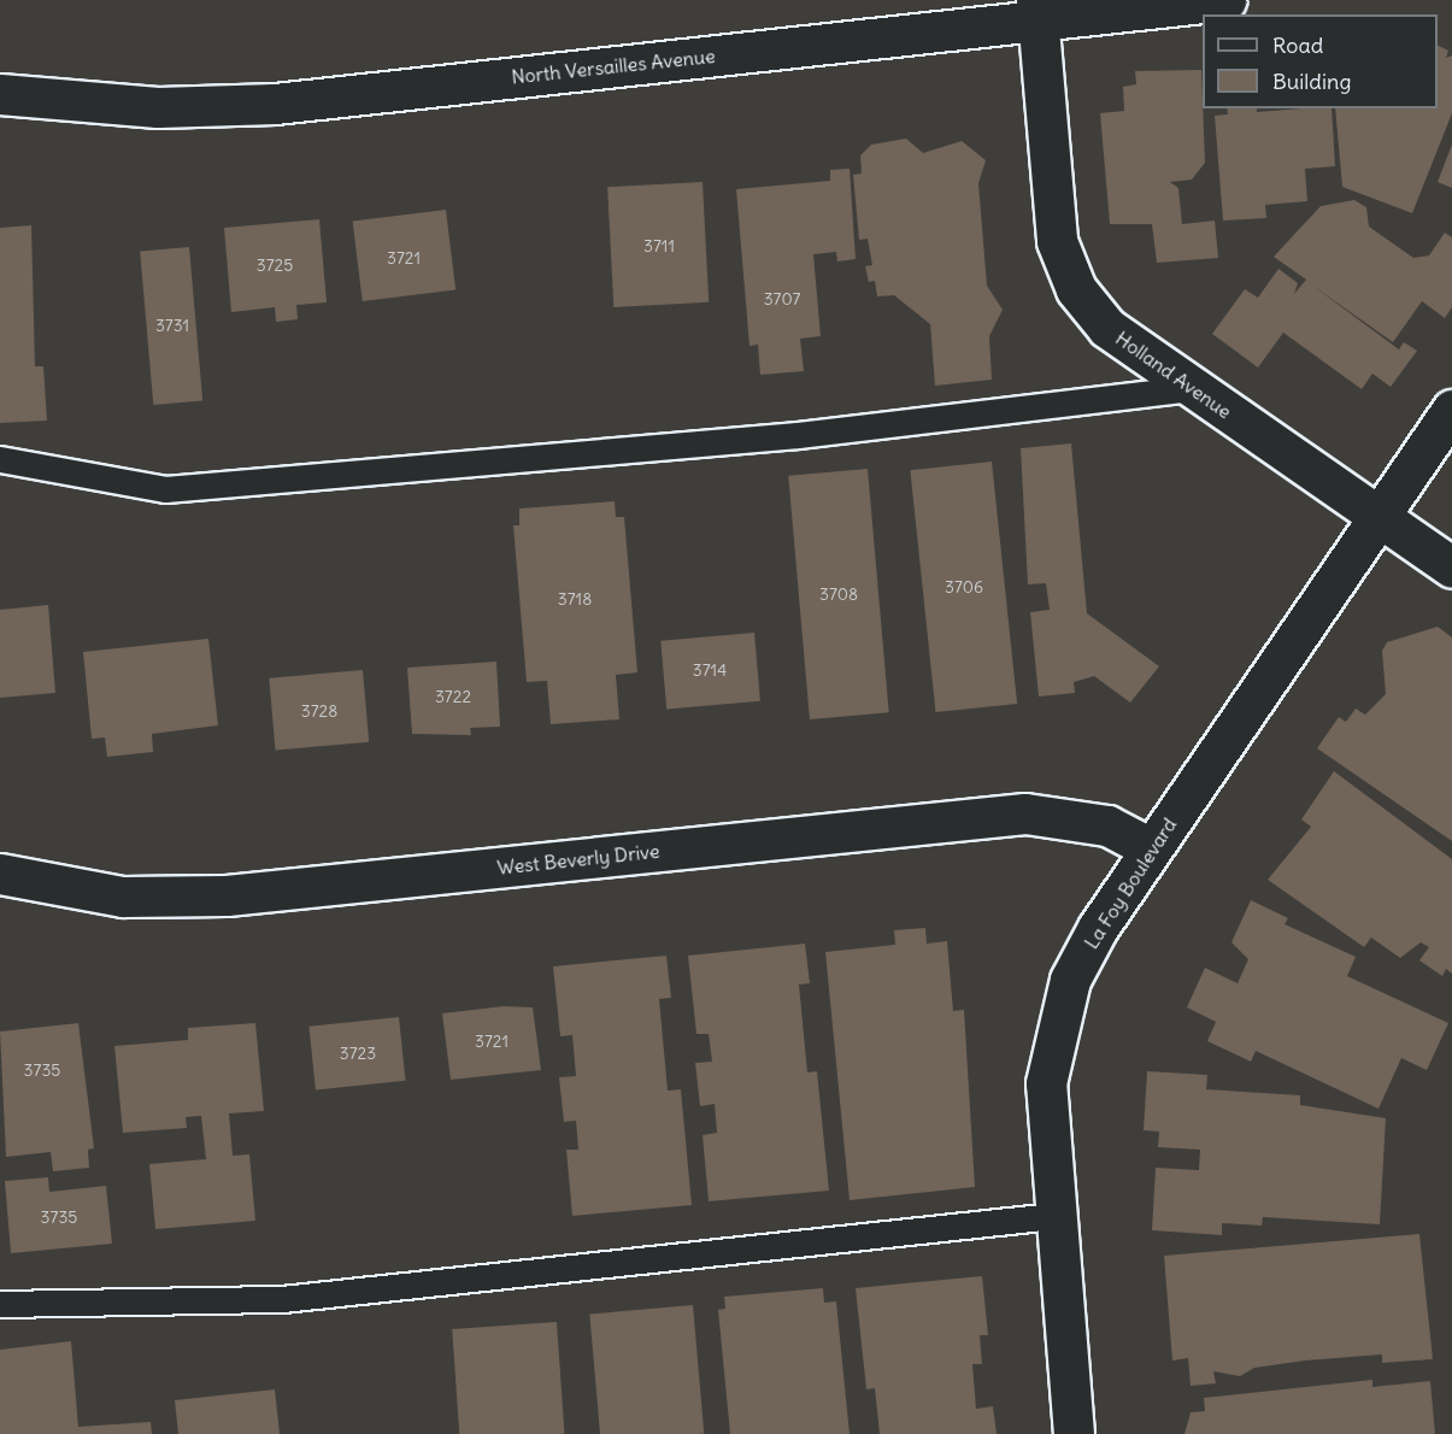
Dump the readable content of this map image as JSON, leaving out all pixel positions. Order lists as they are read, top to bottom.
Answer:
{
  "streets": {
    "street": [
      "North Versailles Avenue",
      "Holland Avenue",
      "West Beverly Drive",
      "La Foy Boulevard"
    ]
  },
  "crossings": [
    ["North Versailles Avenue", "Holland Avenue"],
    ["Holland Avenue", "La Foy Boulevard"],
    ["West Beverly Drive", "La Foy Boulevard"]
  ],
  "house_numbers": [
    "3711",
    "3721",
    "3725",
    "3707",
    "3731",
    "3706",
    "3708",
    "3718",
    "3714",
    "3722",
    "3728",
    "3721",
    "3723",
    "3735",
    "3735"
  ],
  "legend": ["Road", "Building"]
}
